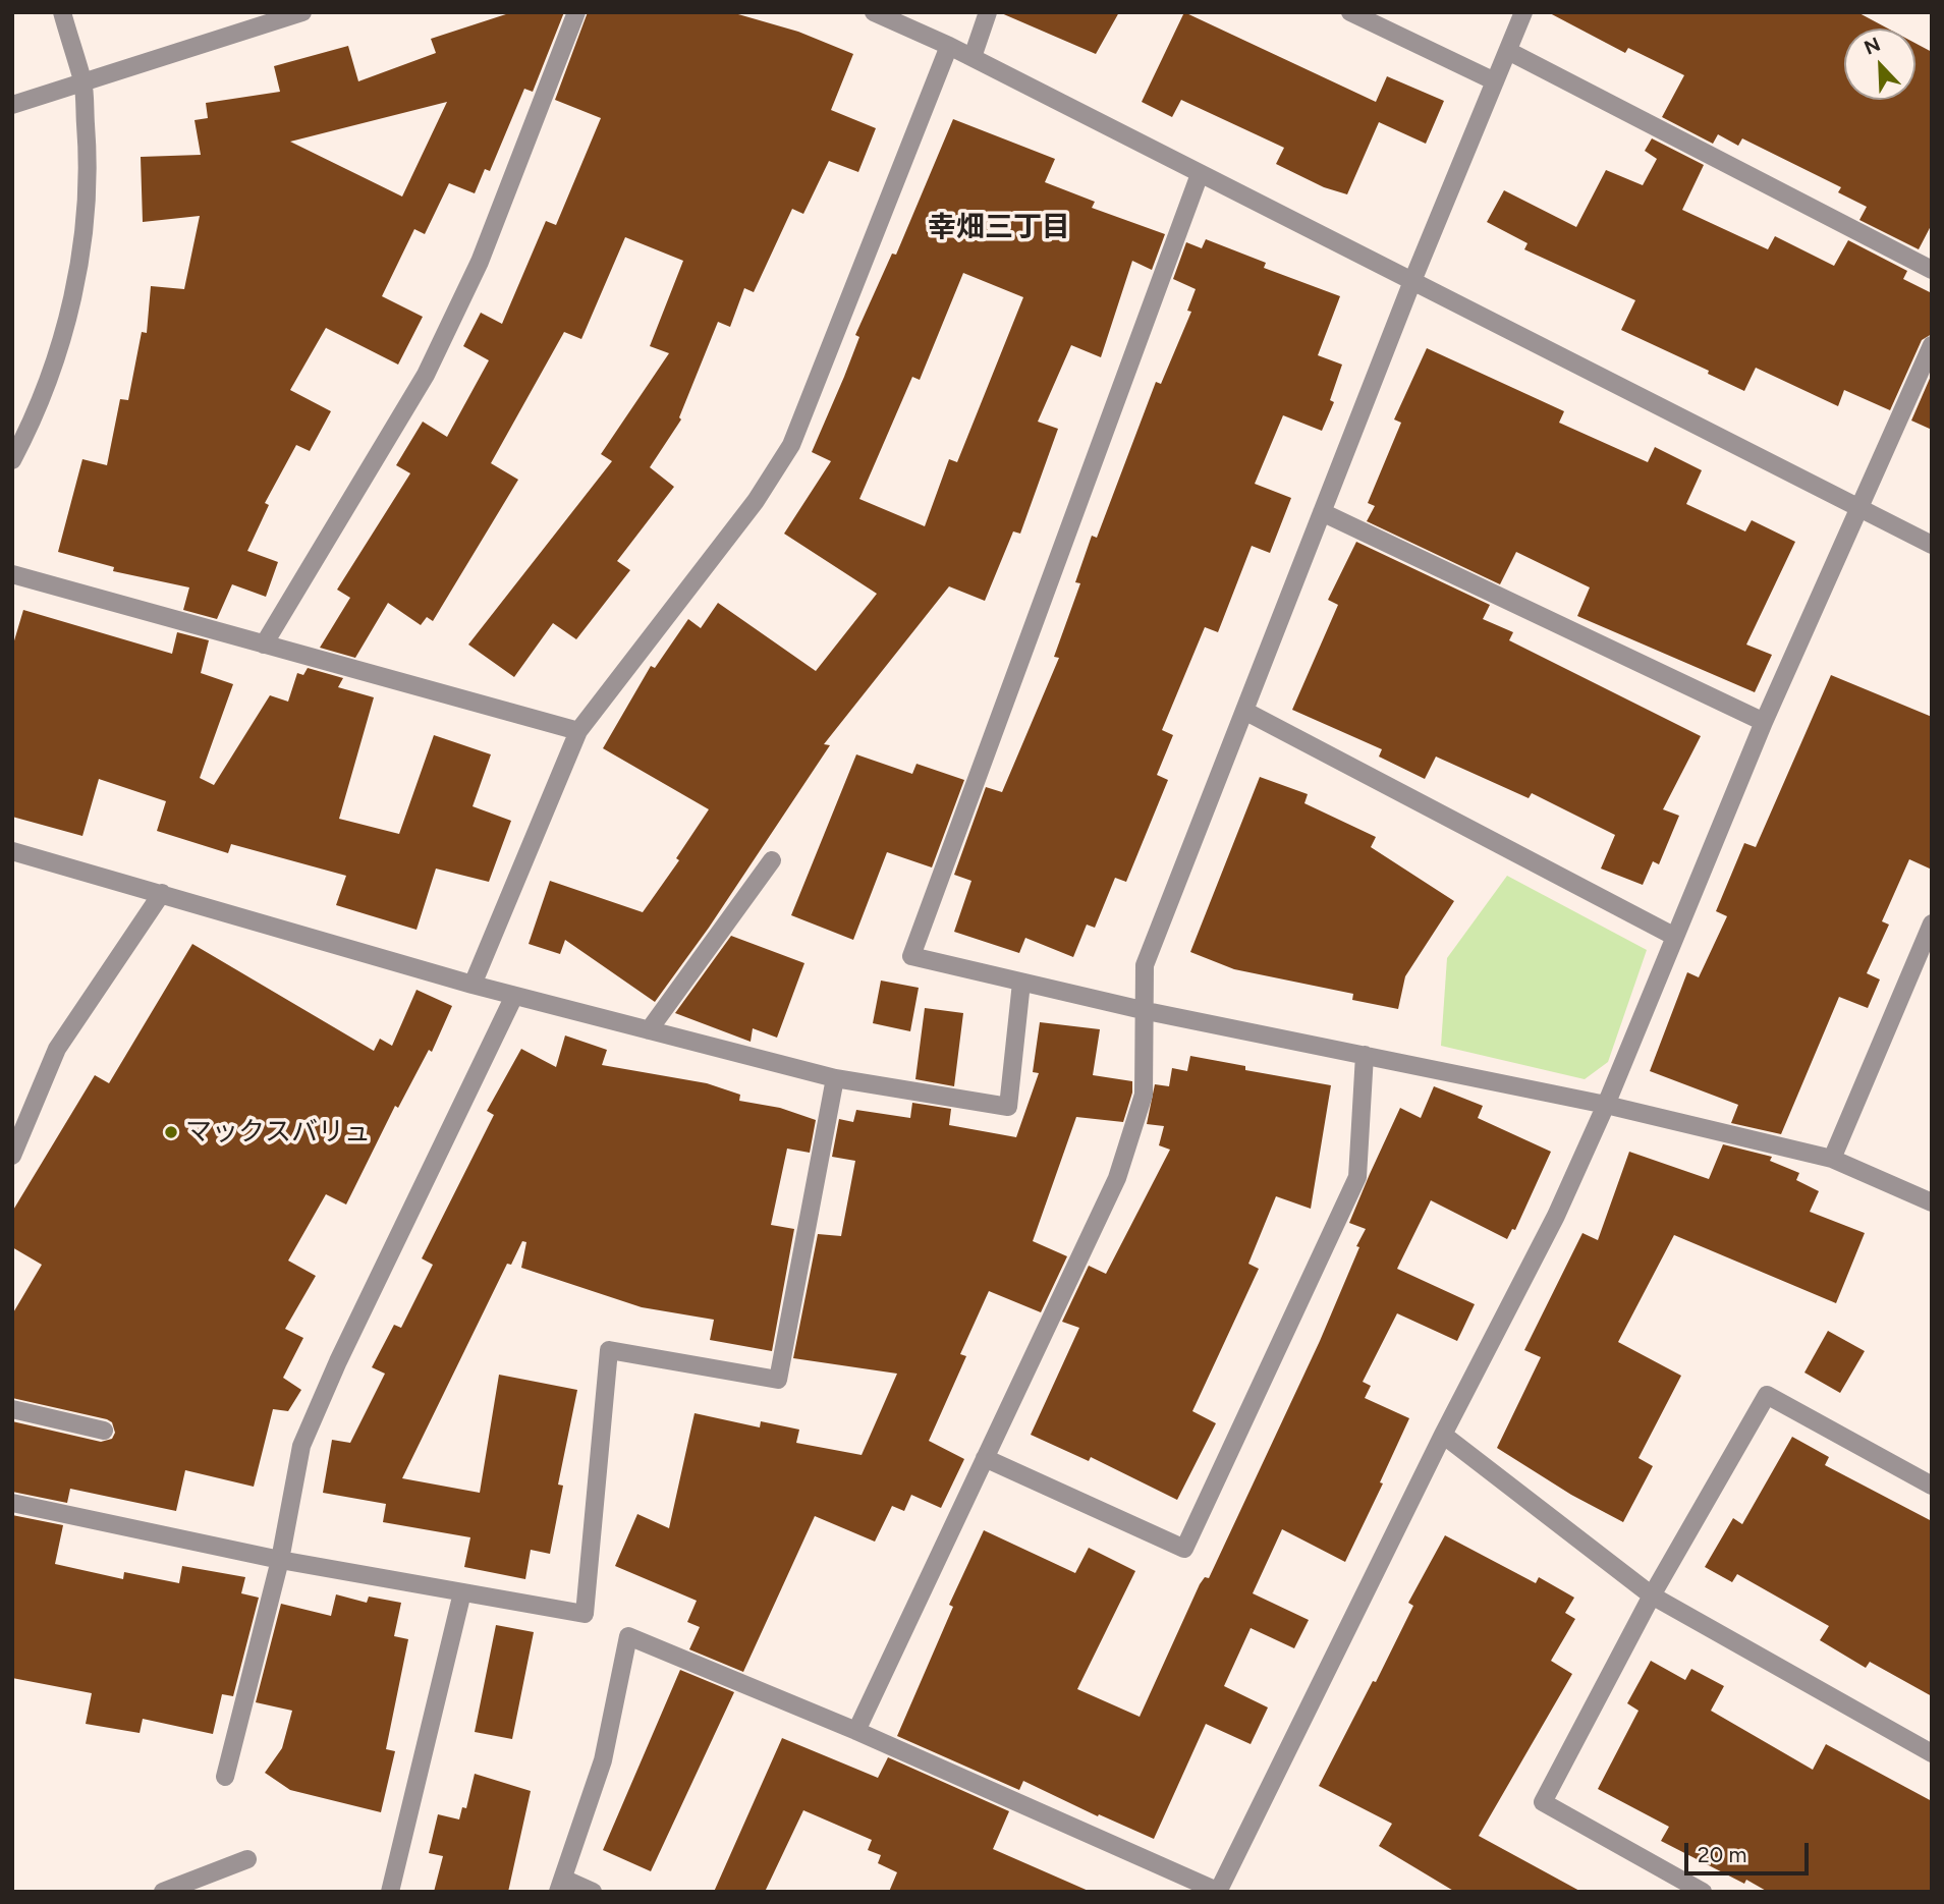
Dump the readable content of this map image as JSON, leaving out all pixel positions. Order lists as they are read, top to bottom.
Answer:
{
  "districts": ["幸畑三丁目"],
  "places": ["マックスバリュ"],
  "scale_bar": "20 m",
  "north": "top left"
}
